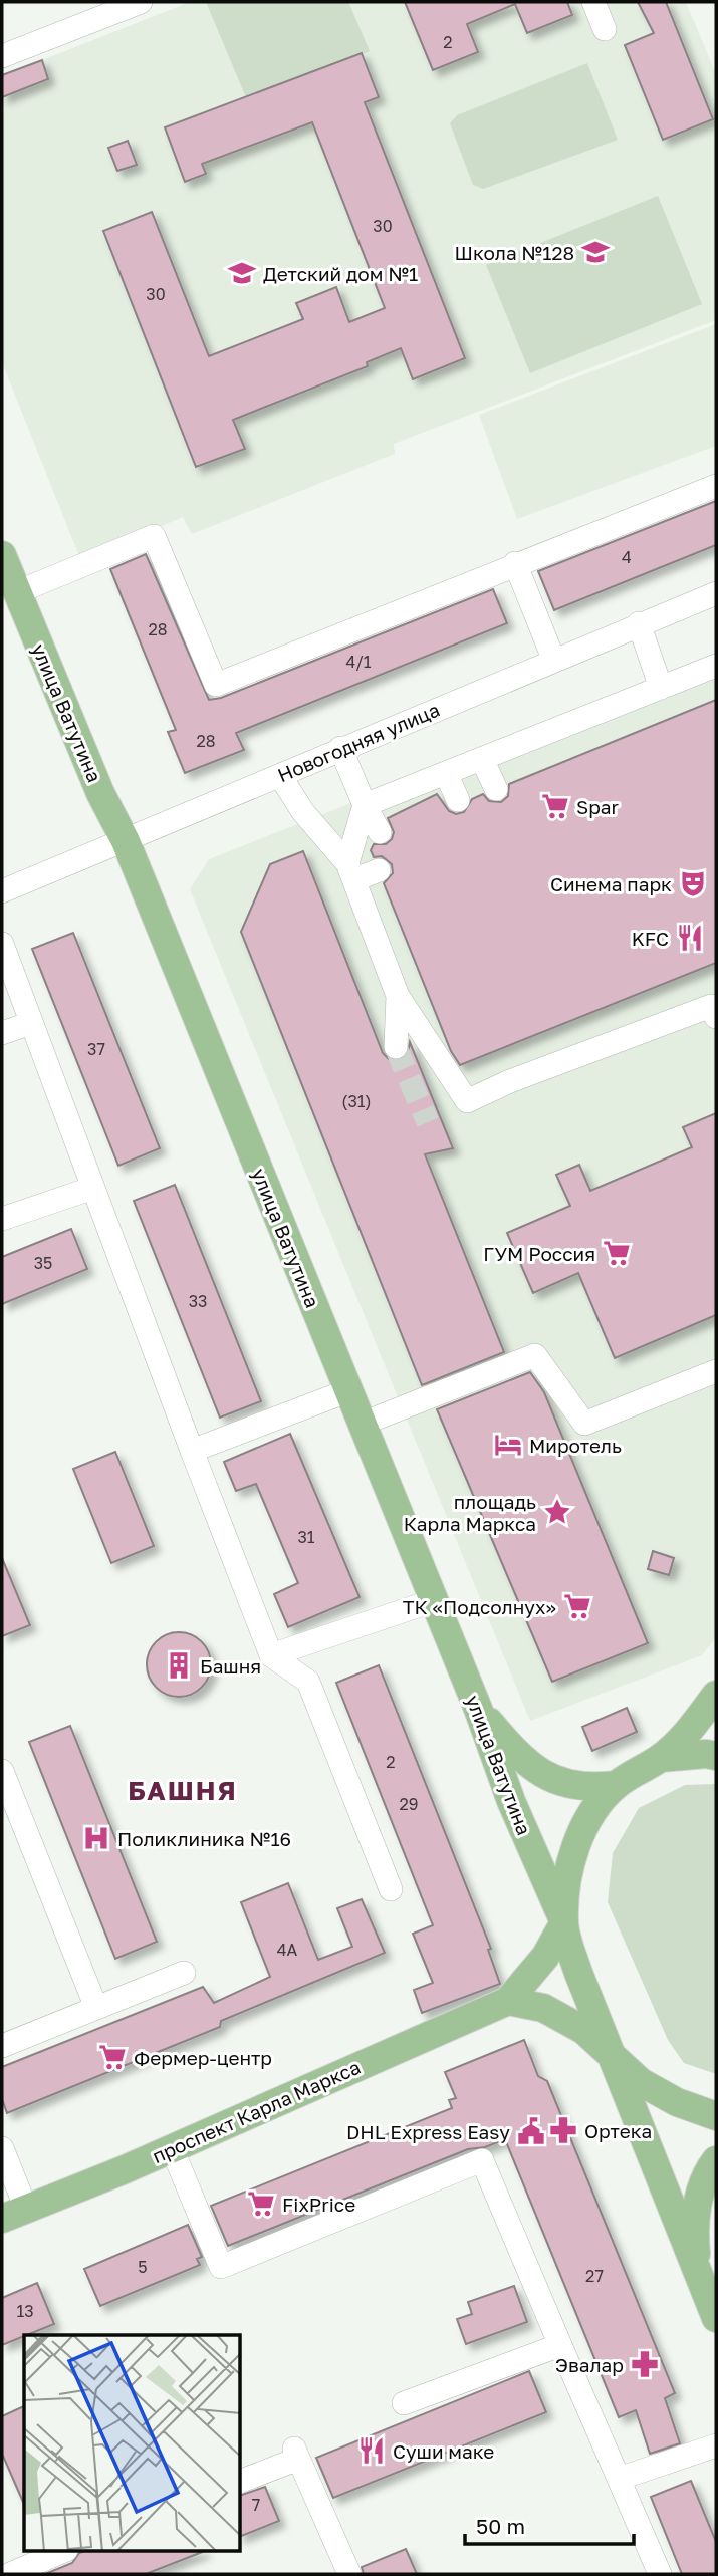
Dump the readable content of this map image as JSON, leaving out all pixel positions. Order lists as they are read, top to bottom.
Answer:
{
  "streets": {
    "main road": ["улица Ватутина", "проспект Карла Маркса"],
    "street": ["Новогодняя улица"]
  },
  "crossings": [
    ["улица Ватутина", "Новогодняя улица"]
  ],
  "districts": ["БАШНЯ"],
  "places": {
    "school or university": ["Школа №128", "Детский дом №1"],
    "supermarket": [
      "Spar",
      "ГУМ Россия",
      "ТК «Подсолнух»",
      "Фермер-центр",
      "FixPrice"
    ],
    "theatre": ["Синема парк"],
    "restaurant": ["KFC", "Суши маке"],
    "hotel": ["Миротель"],
    "place": ["площадь Карла Маркса"],
    "building": ["Башня"],
    "hospital": ["Поликлиника №16"],
    "pharmacy": ["Ортека", "Эвалар"],
    "public building": ["DHL Express Easy"]
  },
  "house_numbers": [
    "2",
    "30",
    "30",
    "4",
    "28",
    "4/1",
    "28",
    "37",
    "(31)",
    "35",
    "33",
    "31",
    "2",
    "29",
    "4А",
    "5",
    "27",
    "13",
    "7"
  ],
  "scale_bar": "50 m"
}
